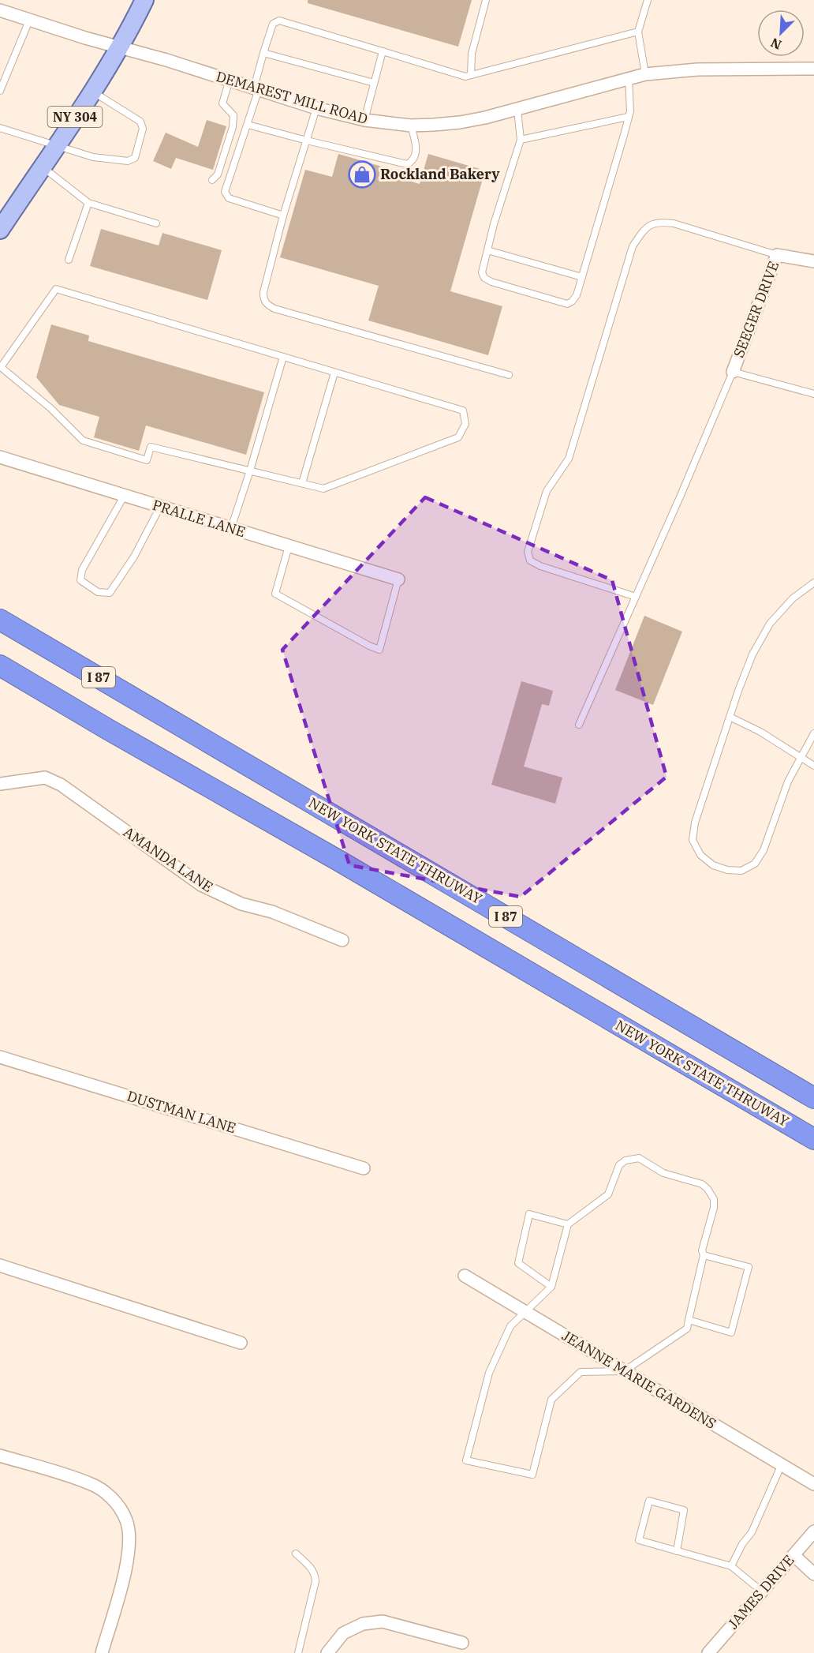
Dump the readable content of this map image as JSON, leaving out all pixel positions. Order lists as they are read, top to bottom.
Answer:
{
  "streets": {
    "highway": ["I 87", "NEW YORK STATE THRUWAY"],
    "main road": ["NY 304"],
    "street": [
      "DEMAREST MILL ROAD",
      "SEEGER DRIVE",
      "PRALLE LANE",
      "AMANDA LANE",
      "DUSTMAN LANE",
      "JEANNE MARIE GARDENS",
      "JAMES DRIVE"
    ]
  },
  "crossings": [
    ["DEMAREST MILL ROAD", "NY 304"]
  ],
  "places": {
    "shop": ["Rockland Bakery"]
  },
  "north": "bottom left"
}
